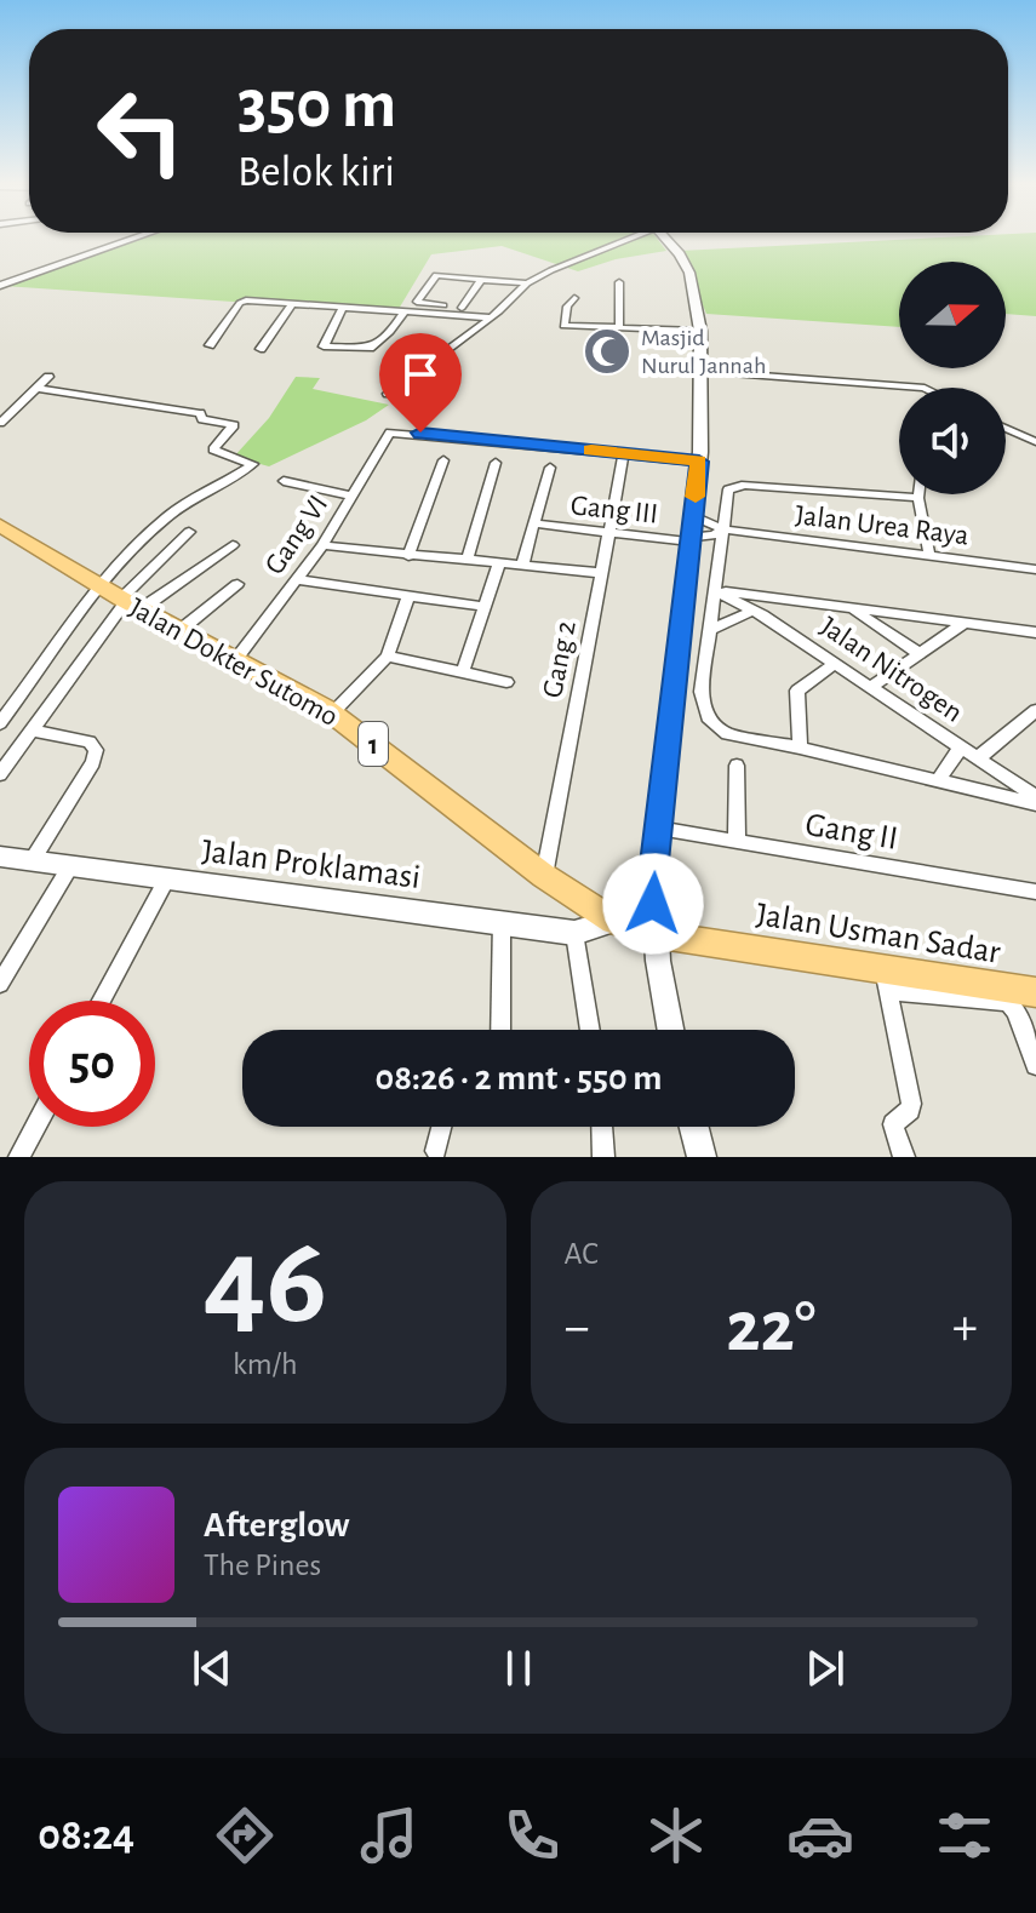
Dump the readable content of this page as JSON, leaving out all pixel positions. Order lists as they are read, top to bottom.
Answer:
{
  "streets": {
    "highway": ["Jalan Dokter Sutomo", "1", "Jalan Usman Sadar"],
    "main road": ["Jalan Proklamasi"],
    "street": [
      "Gang III",
      "Jalan Urea Raya",
      "Gang VI",
      "Gang 2",
      "Jalan Nitrogen",
      "Gang II"
    ]
  },
  "crossings": [
    ["Gang III", "Jalan Urea Raya"],
    ["Gang III", "Gang 2"],
    ["Gang VI", "Gang 2"],
    ["Gang VI", "Jalan Dokter Sutomo"],
    ["Gang 2", "Jalan Dokter Sutomo"],
    ["Jalan Dokter Sutomo", "Jalan Proklamasi"],
    ["Jalan Dokter Sutomo", "Jalan Usman Sadar"]
  ],
  "places": {
    "mosque": ["Masjid Nurul Jannah"]
  },
  "north": "right",
  "page": {
    "turn": ["350 m", "Belok kiri"],
    "limit": "50",
    "trip": "08:26 · 2 mnt · 550 m",
    "tile": [
      ["46", "km/h"],
      "AC"
    ],
    "heat": ["−", "22°", "+"],
    "song": ["Afterglow", "The Pines"],
    "tabs": "08:24"
  }
}
